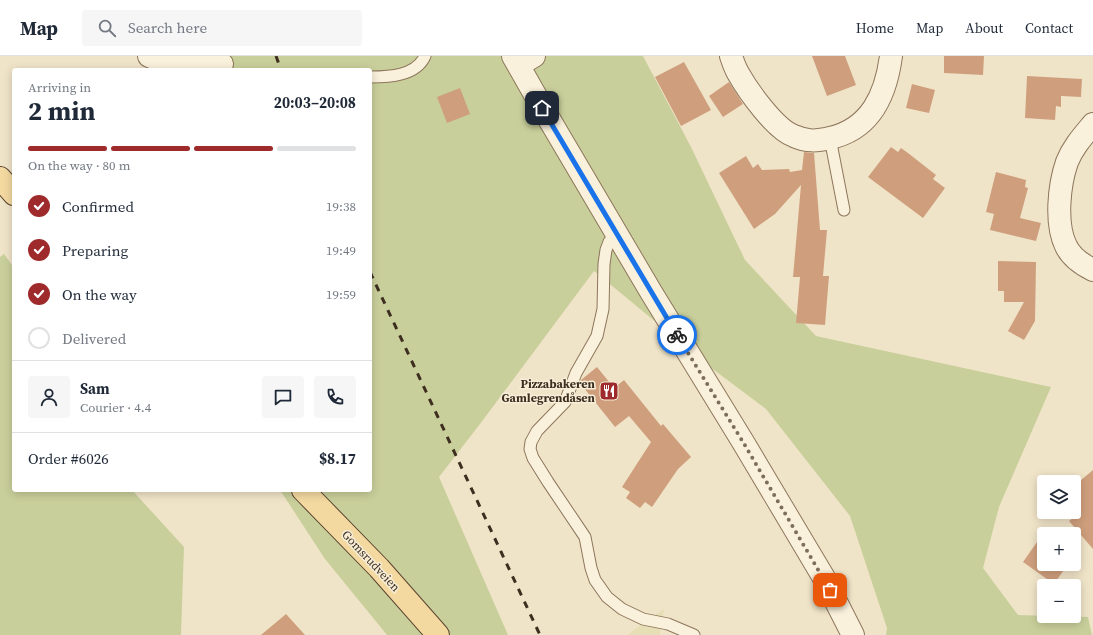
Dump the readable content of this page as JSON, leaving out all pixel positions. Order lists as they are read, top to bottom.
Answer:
{
  "streets": {
    "main road": ["Gomsrudveien"]
  },
  "places": {
    "restaurant": ["Pizzabakeren Gamlegrendåsen"]
  },
  "page": {
    "header": "Map",
    "search": "Search here",
    "nav": [
      "Home",
      "Map",
      "About",
      "Contact"
    ],
    "heading": ["2 min", "Arriving in", "20:03–20:08"],
    "panel": [
      "Sam",
      "Courier · 4.4",
      "Order #6026",
      "$8.17"
    ],
    "bar": "On the way · 80 m",
    "list": [
      ["Confirmed", "19:38"],
      ["Preparing", "19:49"],
      ["On the way", "19:59"],
      "Delivered"
    ],
    "map_buttons": ["+", "−"]
  }
}
